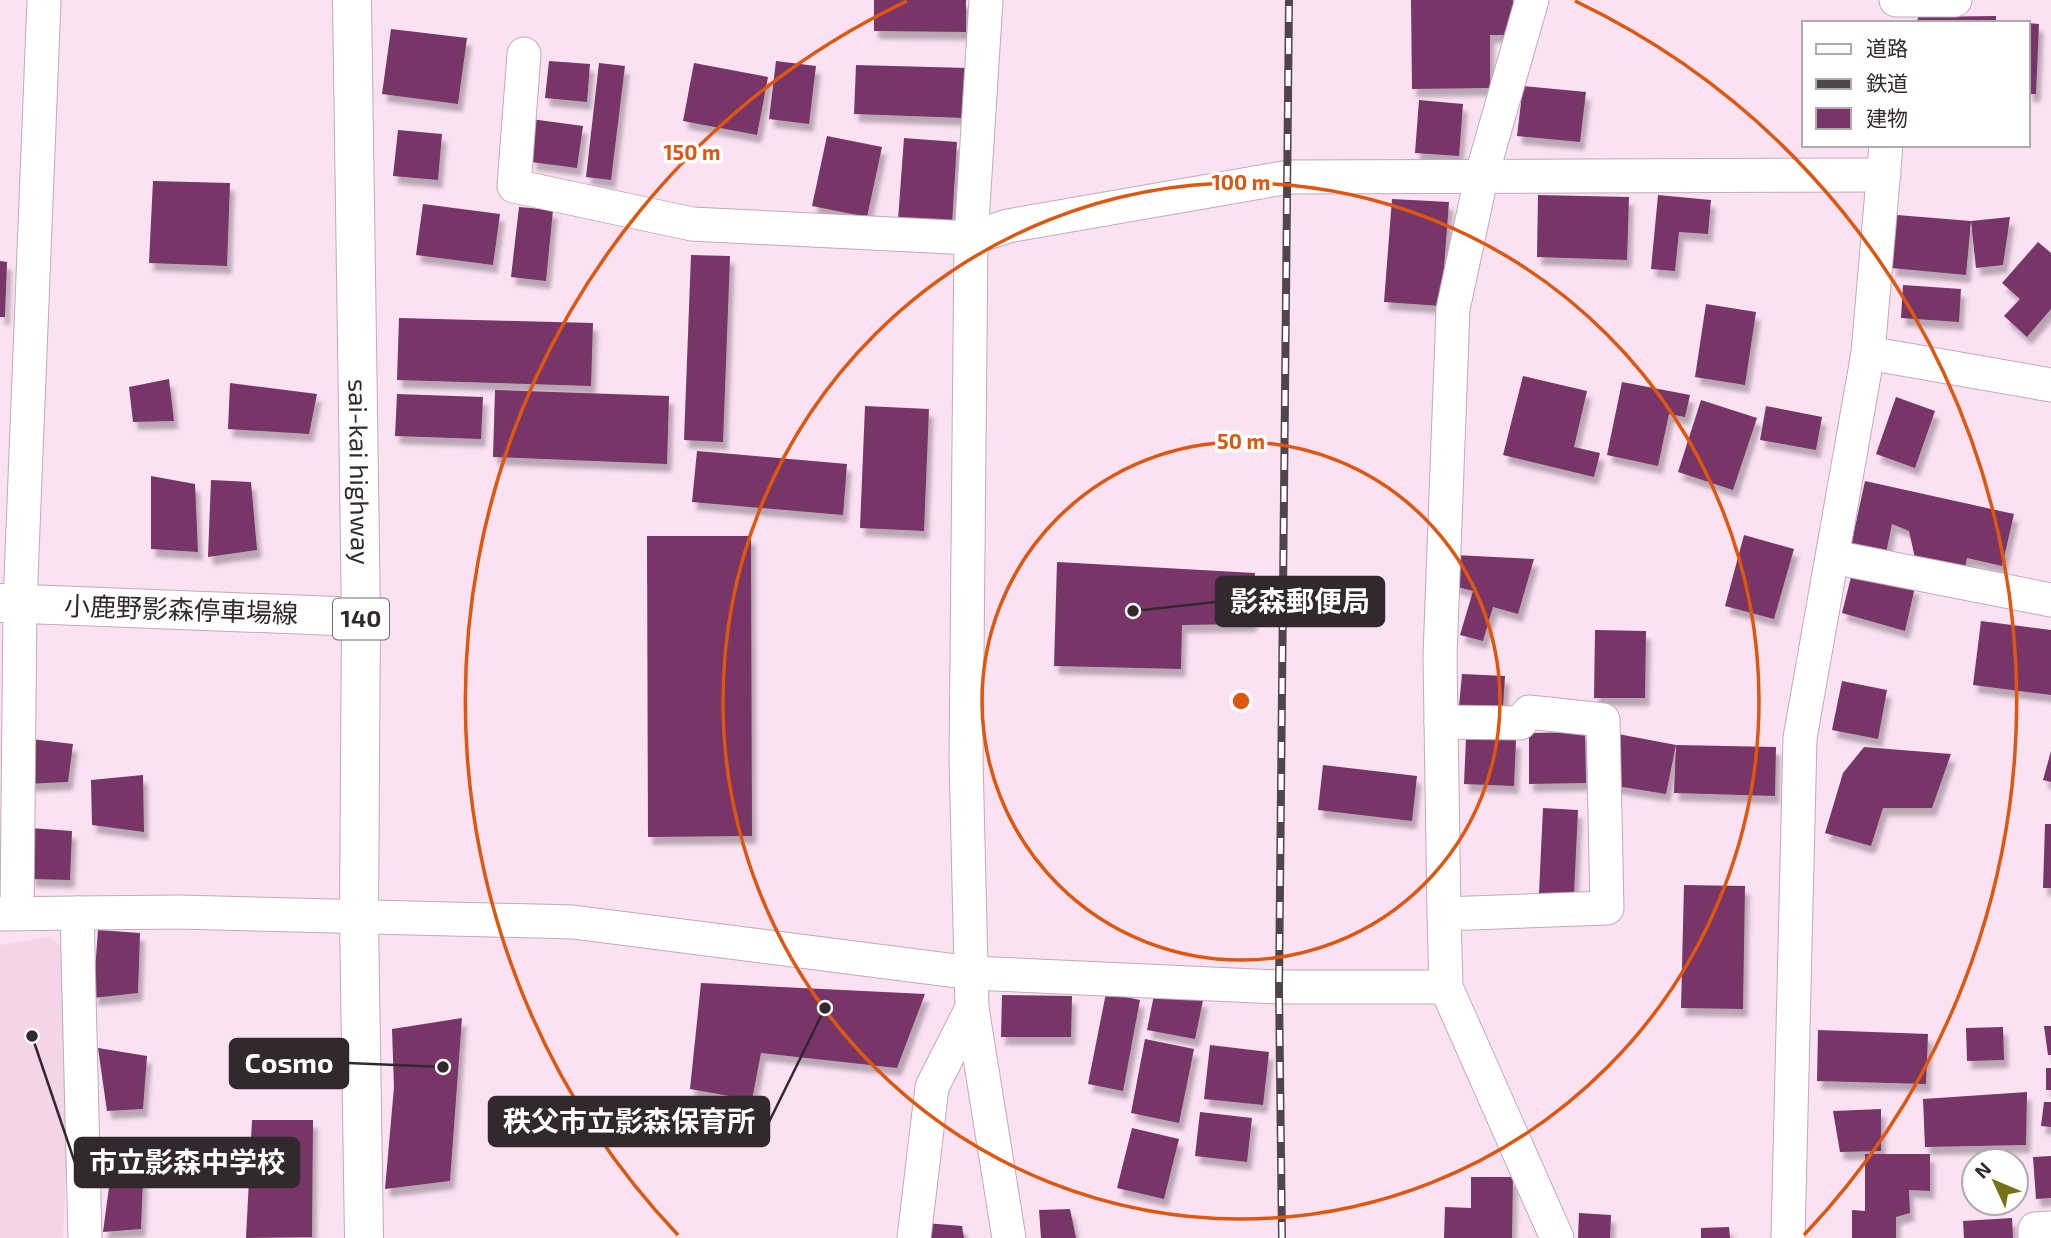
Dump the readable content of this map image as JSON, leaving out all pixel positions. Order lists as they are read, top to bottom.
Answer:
{
  "streets": {
    "main road": ["sai-kai highway", "小鹿野影森停車場線", "140"]
  },
  "crossings": [
    ["sai-kai highway", "小鹿野影森停車場線"]
  ],
  "places": [
    "影森郵便局",
    "秩父市立影森保育所",
    "市立影森中学校",
    "Cosmo"
  ],
  "legend": ["道路", "鉄道", "建物"],
  "north": "top left",
  "rings": ["150 m", "100 m", "50 m"]
}
